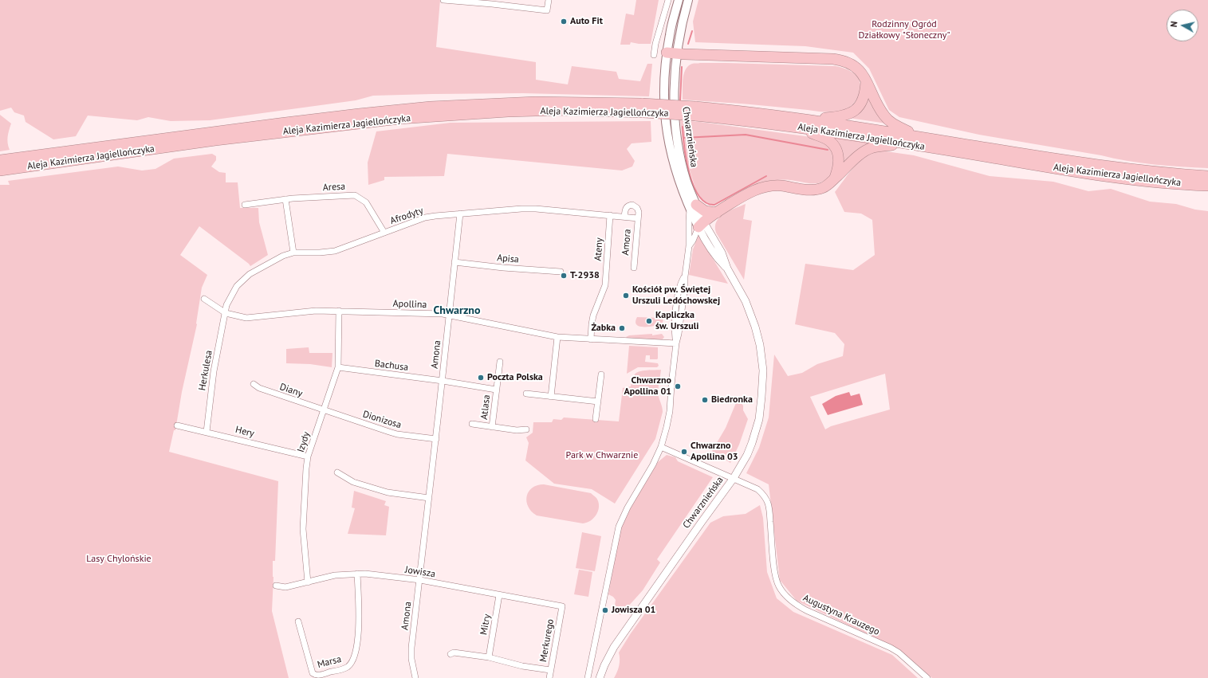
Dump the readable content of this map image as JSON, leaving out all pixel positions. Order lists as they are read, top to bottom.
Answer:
{
  "streets": {
    "highway": ["Aleja Kazimierza Jagiellończyka"],
    "main road": ["Chwarznieńska"],
    "street": [
      "Aresa",
      "Afrodyty",
      "Amora",
      "Ateny",
      "Apisa",
      "Apollina",
      "Amona",
      "Bachusa",
      "Herkulesa",
      "Diany",
      "Atlasa",
      "Dionizosa",
      "Hery",
      "Izydy",
      "Jowisza",
      "Augustyna Krauzego",
      "Mitry",
      "Merkurego",
      "Marsa"
    ]
  },
  "crossings": [
    ["Chwarznieńska", "Apollina"],
    ["Chwarznieńska", "Augustyna Krauzego"],
    ["Aresa", "Afrodyty"],
    ["Afrodyty", "Amora"],
    ["Afrodyty", "Ateny"],
    ["Afrodyty", "Apollina"],
    ["Afrodyty", "Amona"],
    ["Afrodyty", "Herkulesa"],
    ["Ateny", "Apollina"],
    ["Apisa", "Amona"],
    ["Apollina", "Amona"],
    ["Apollina", "Herkulesa"],
    ["Apollina", "Izydy"],
    ["Amona", "Bachusa"],
    ["Amona", "Atlasa"],
    ["Amona", "Dionizosa"],
    ["Amona", "Jowisza"],
    ["Bachusa", "Atlasa"],
    ["Bachusa", "Izydy"],
    ["Herkulesa", "Hery"],
    ["Diany", "Dionizosa"],
    ["Diany", "Izydy"],
    ["Dionizosa", "Izydy"],
    ["Hery", "Izydy"],
    ["Izydy", "Jowisza"],
    ["Jowisza", "Mitry"],
    ["Jowisza", "Merkurego"],
    ["Jowisza", "Marsa"]
  ],
  "districts": ["Chwarzno"],
  "parks": ["Rodzinny Ogród Działkowy \"Słoneczny\"", "Park w Chwarznie", "Lasy Chylońskie"],
  "places": [
    "Auto Fit",
    "T-2938",
    "Kościół pw. Świętej Urszuli Ledóchowskej",
    "Kapliczka św. Urszuli",
    "Żabka",
    "Poczta Polska",
    "Chwarzno Apollina 01",
    "Biedronka",
    "Chwarzno Apollina 03",
    "Jowisza 01"
  ],
  "north": "left"
}
